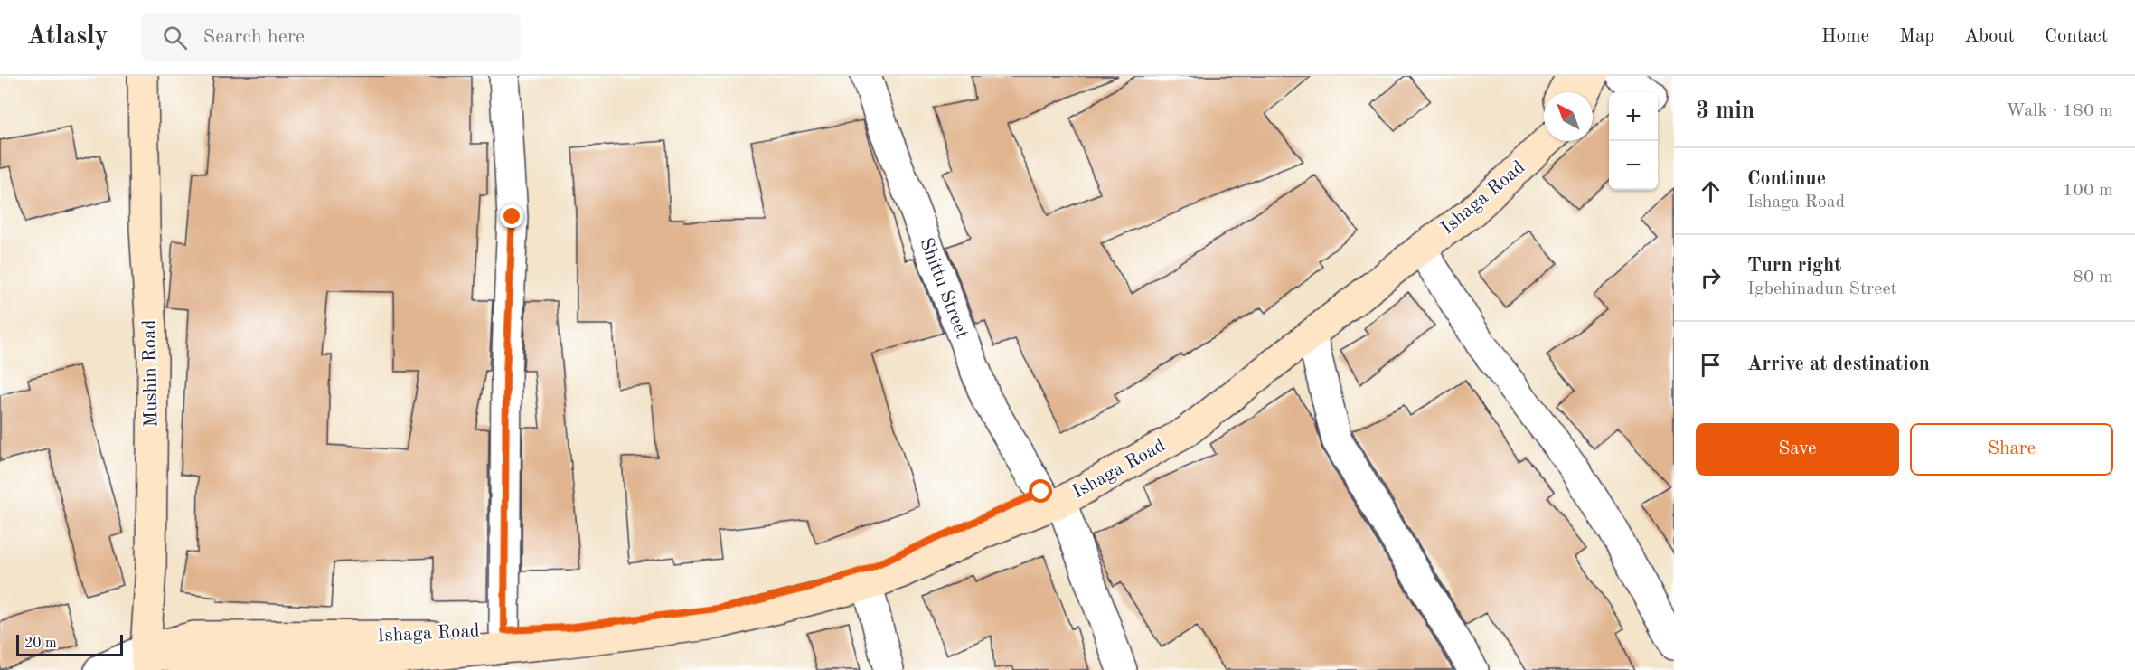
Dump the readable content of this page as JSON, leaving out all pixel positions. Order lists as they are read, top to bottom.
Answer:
{
  "streets": {
    "main road": ["Ishaga Road", "Mushin Road"],
    "street": ["Shittu Street"]
  },
  "crossings": [
    ["Ishaga Road", "Shittu Street"],
    ["Ishaga Road", "Mushin Road"]
  ],
  "scale_bar": "20 m",
  "north": "top left",
  "page": {
    "header": "Atlasly",
    "search": "Search here",
    "nav": [
      "Home",
      "Map",
      "About",
      "Contact"
    ],
    "heading": ["3 min", "Walk · 180 m"],
    "map_buttons": ["+", "−"],
    "list": [
      ["Continue", "Ishaga Road", "100 m"],
      ["Turn right", "Igbehinadun Street", "80 m"],
      "Arrive at destination"
    ],
    "buttons": ["Save", "Share"],
    "scale": "20 m"
  }
}
